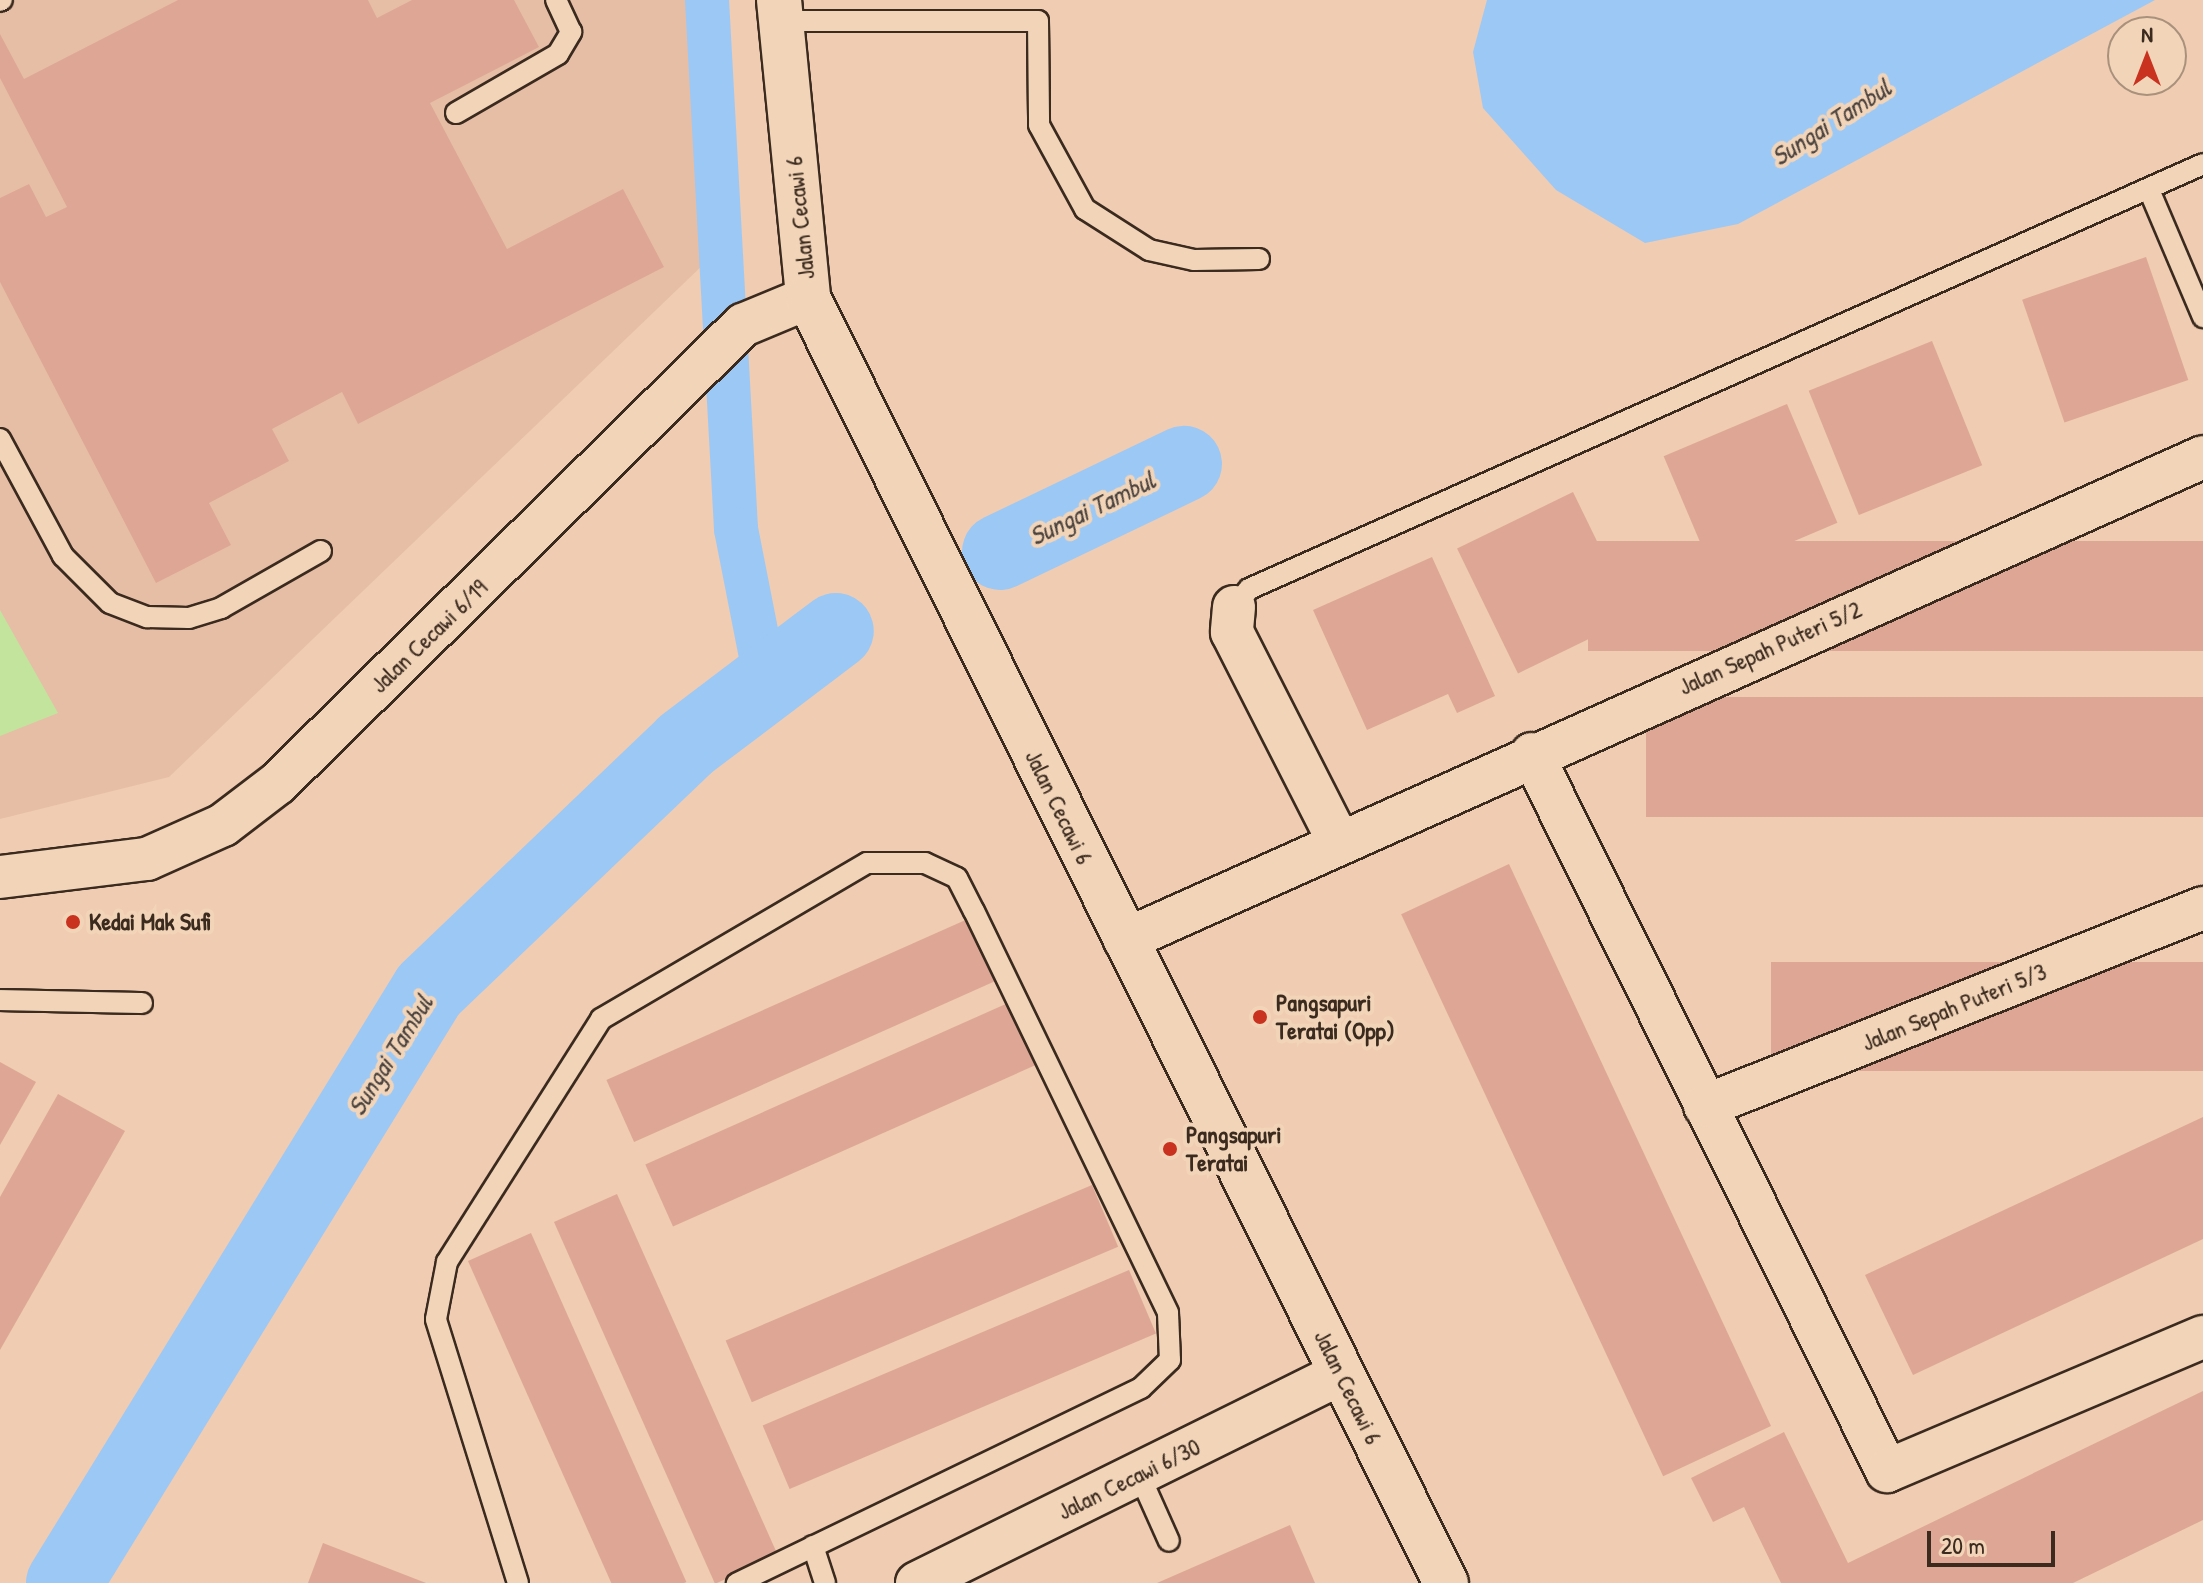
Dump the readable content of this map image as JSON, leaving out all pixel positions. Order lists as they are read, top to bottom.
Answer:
{
  "streets": {
    "street": [
      "Jalan Cecawi 6",
      "Jalan Cecawi 6/19",
      "Jalan Sepah Puteri 5/2",
      "Jalan Sepah Puteri 5/3",
      "Jalan Cecawi 6/30"
    ]
  },
  "crossings": [
    ["Jalan Cecawi 6", "Jalan Cecawi 6/19"],
    ["Jalan Cecawi 6", "Jalan Sepah Puteri 5/2"],
    ["Jalan Cecawi 6", "Jalan Cecawi 6/30"]
  ],
  "water": ["Sungai Tambul"],
  "places": ["Kedai Mak Sufi", "Pangsapuri Teratai (Opp)", "Pangsapuri Teratai"],
  "scale_bar": "20 m",
  "north": "top"
}
